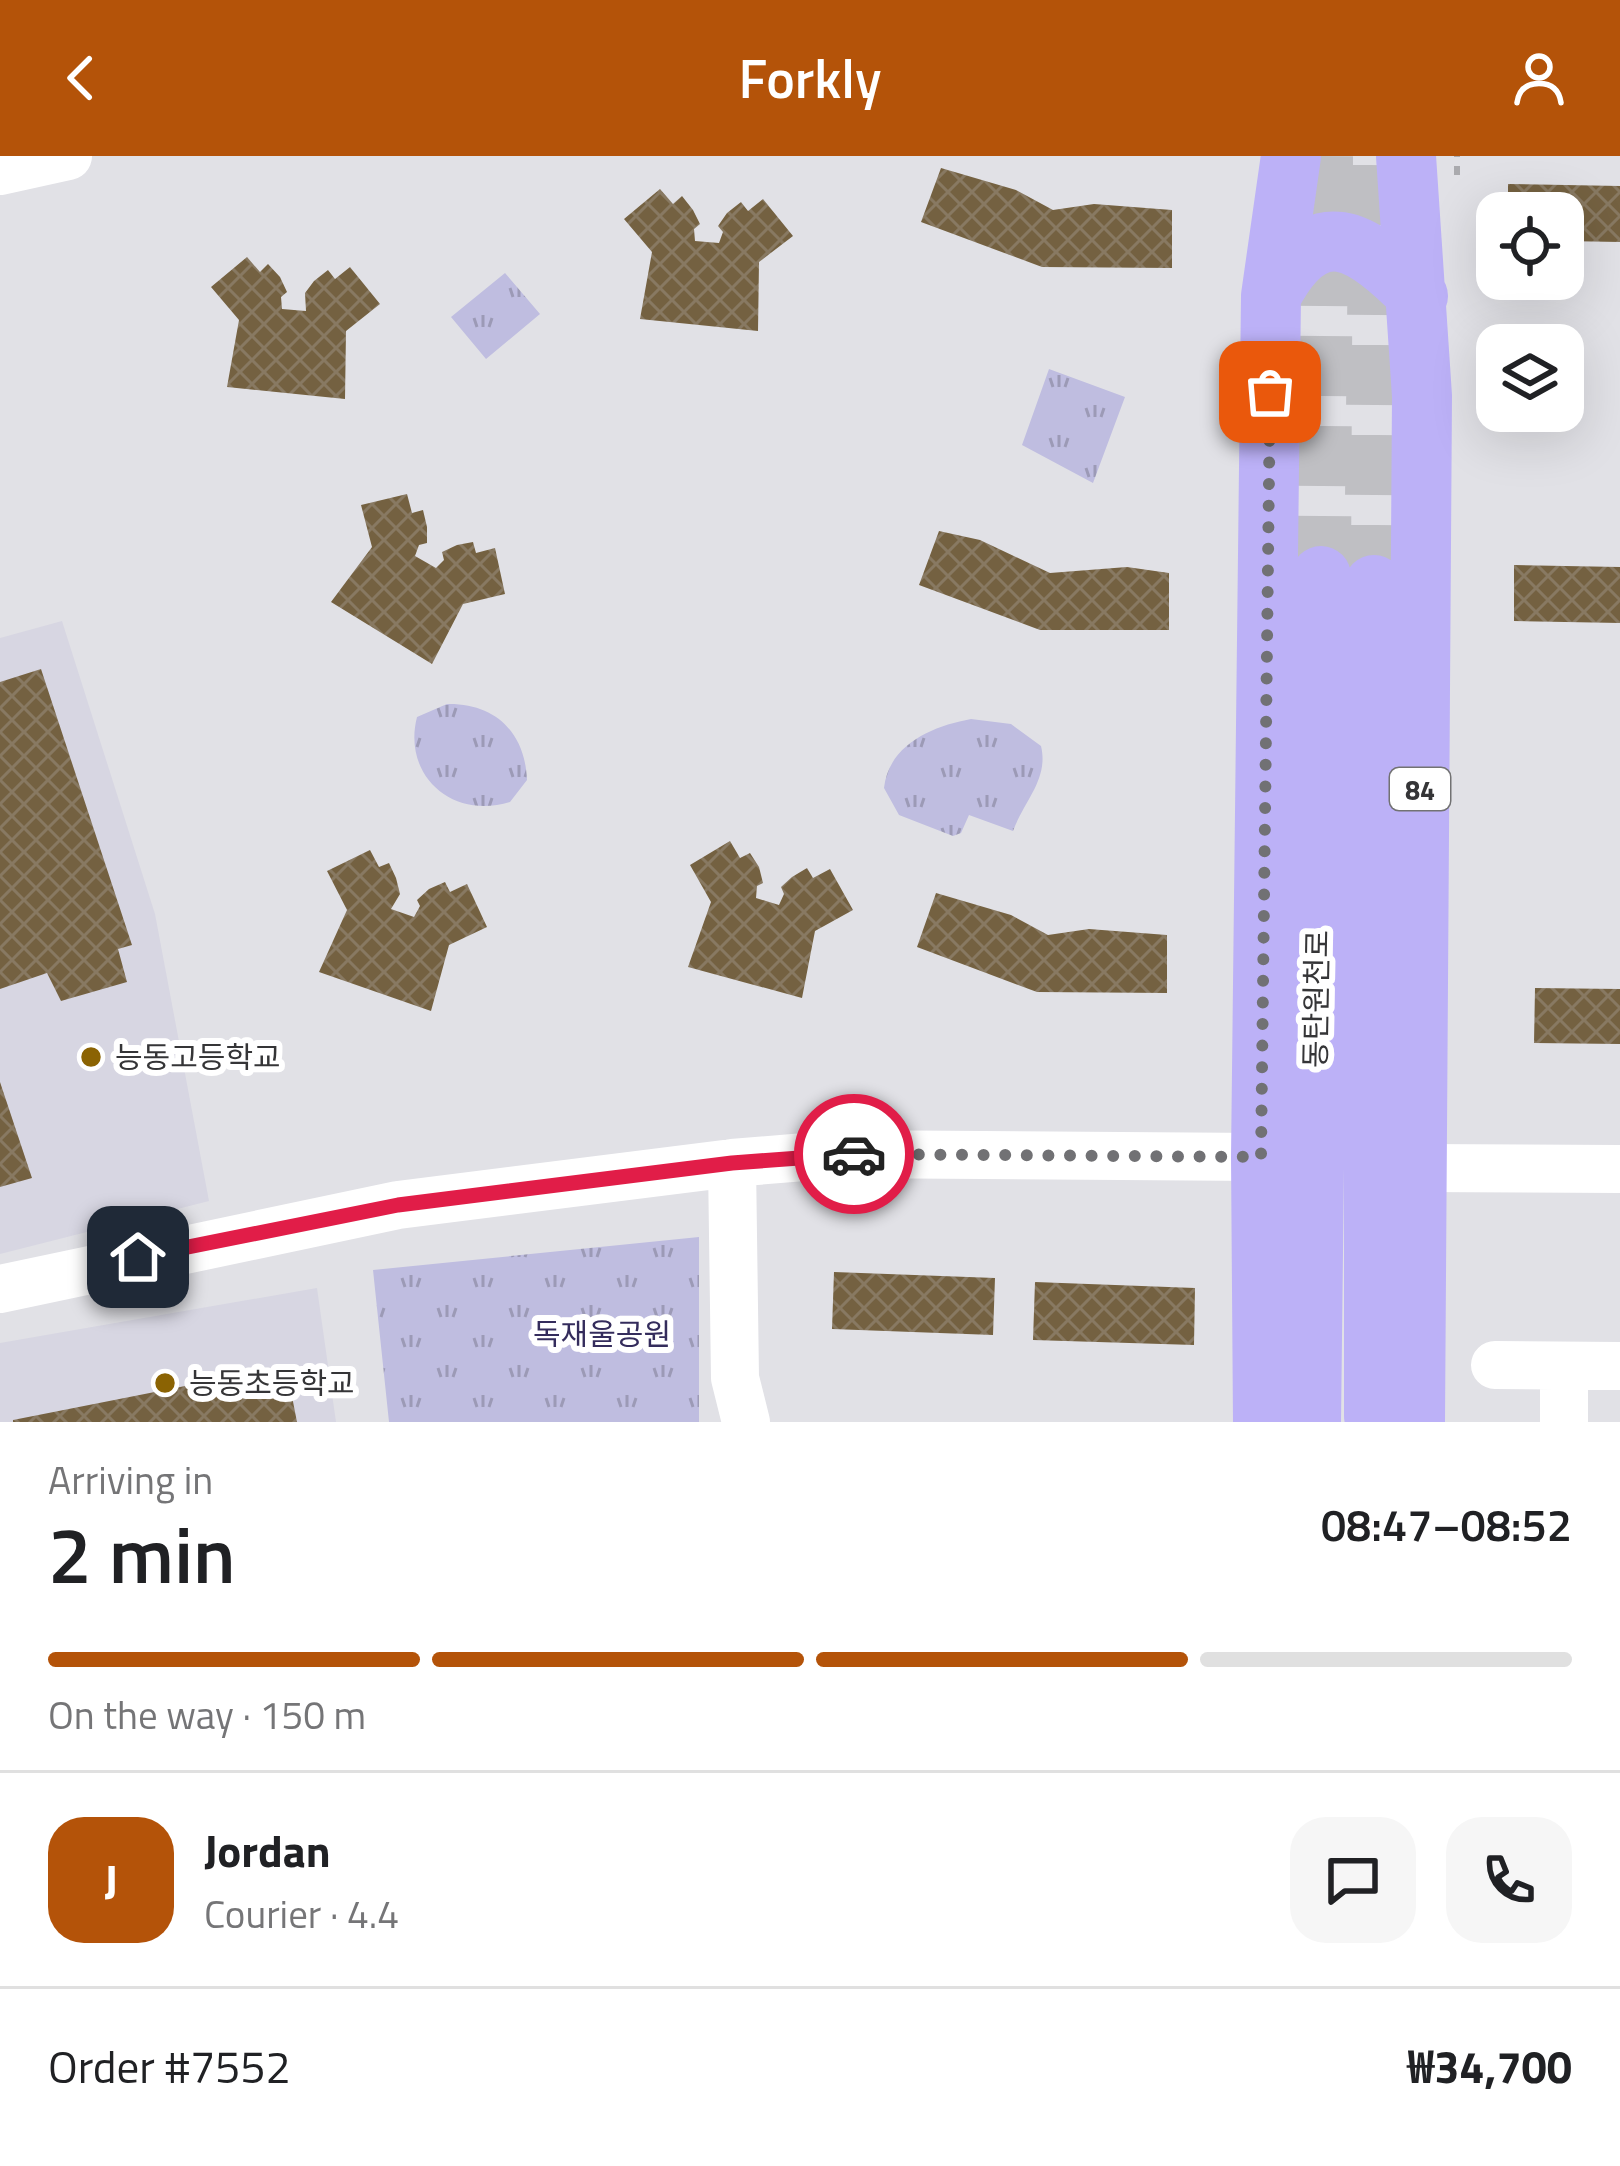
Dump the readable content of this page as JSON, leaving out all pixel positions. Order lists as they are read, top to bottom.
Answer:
{
  "streets": {
    "main road": ["84", "동탄원천로"]
  },
  "parks": ["독재울공원"],
  "places": ["능동고등학교", "능동초등학교"],
  "page": {
    "header": "Forkly",
    "heading": ["2 min", "Arriving in", "08:47–08:52"],
    "panel": [
      "Jordan",
      "Courier · 4.4",
      "Order #7552",
      "₩34,700"
    ],
    "bar": "On the way · 150 m",
    "round": "J"
  }
}
